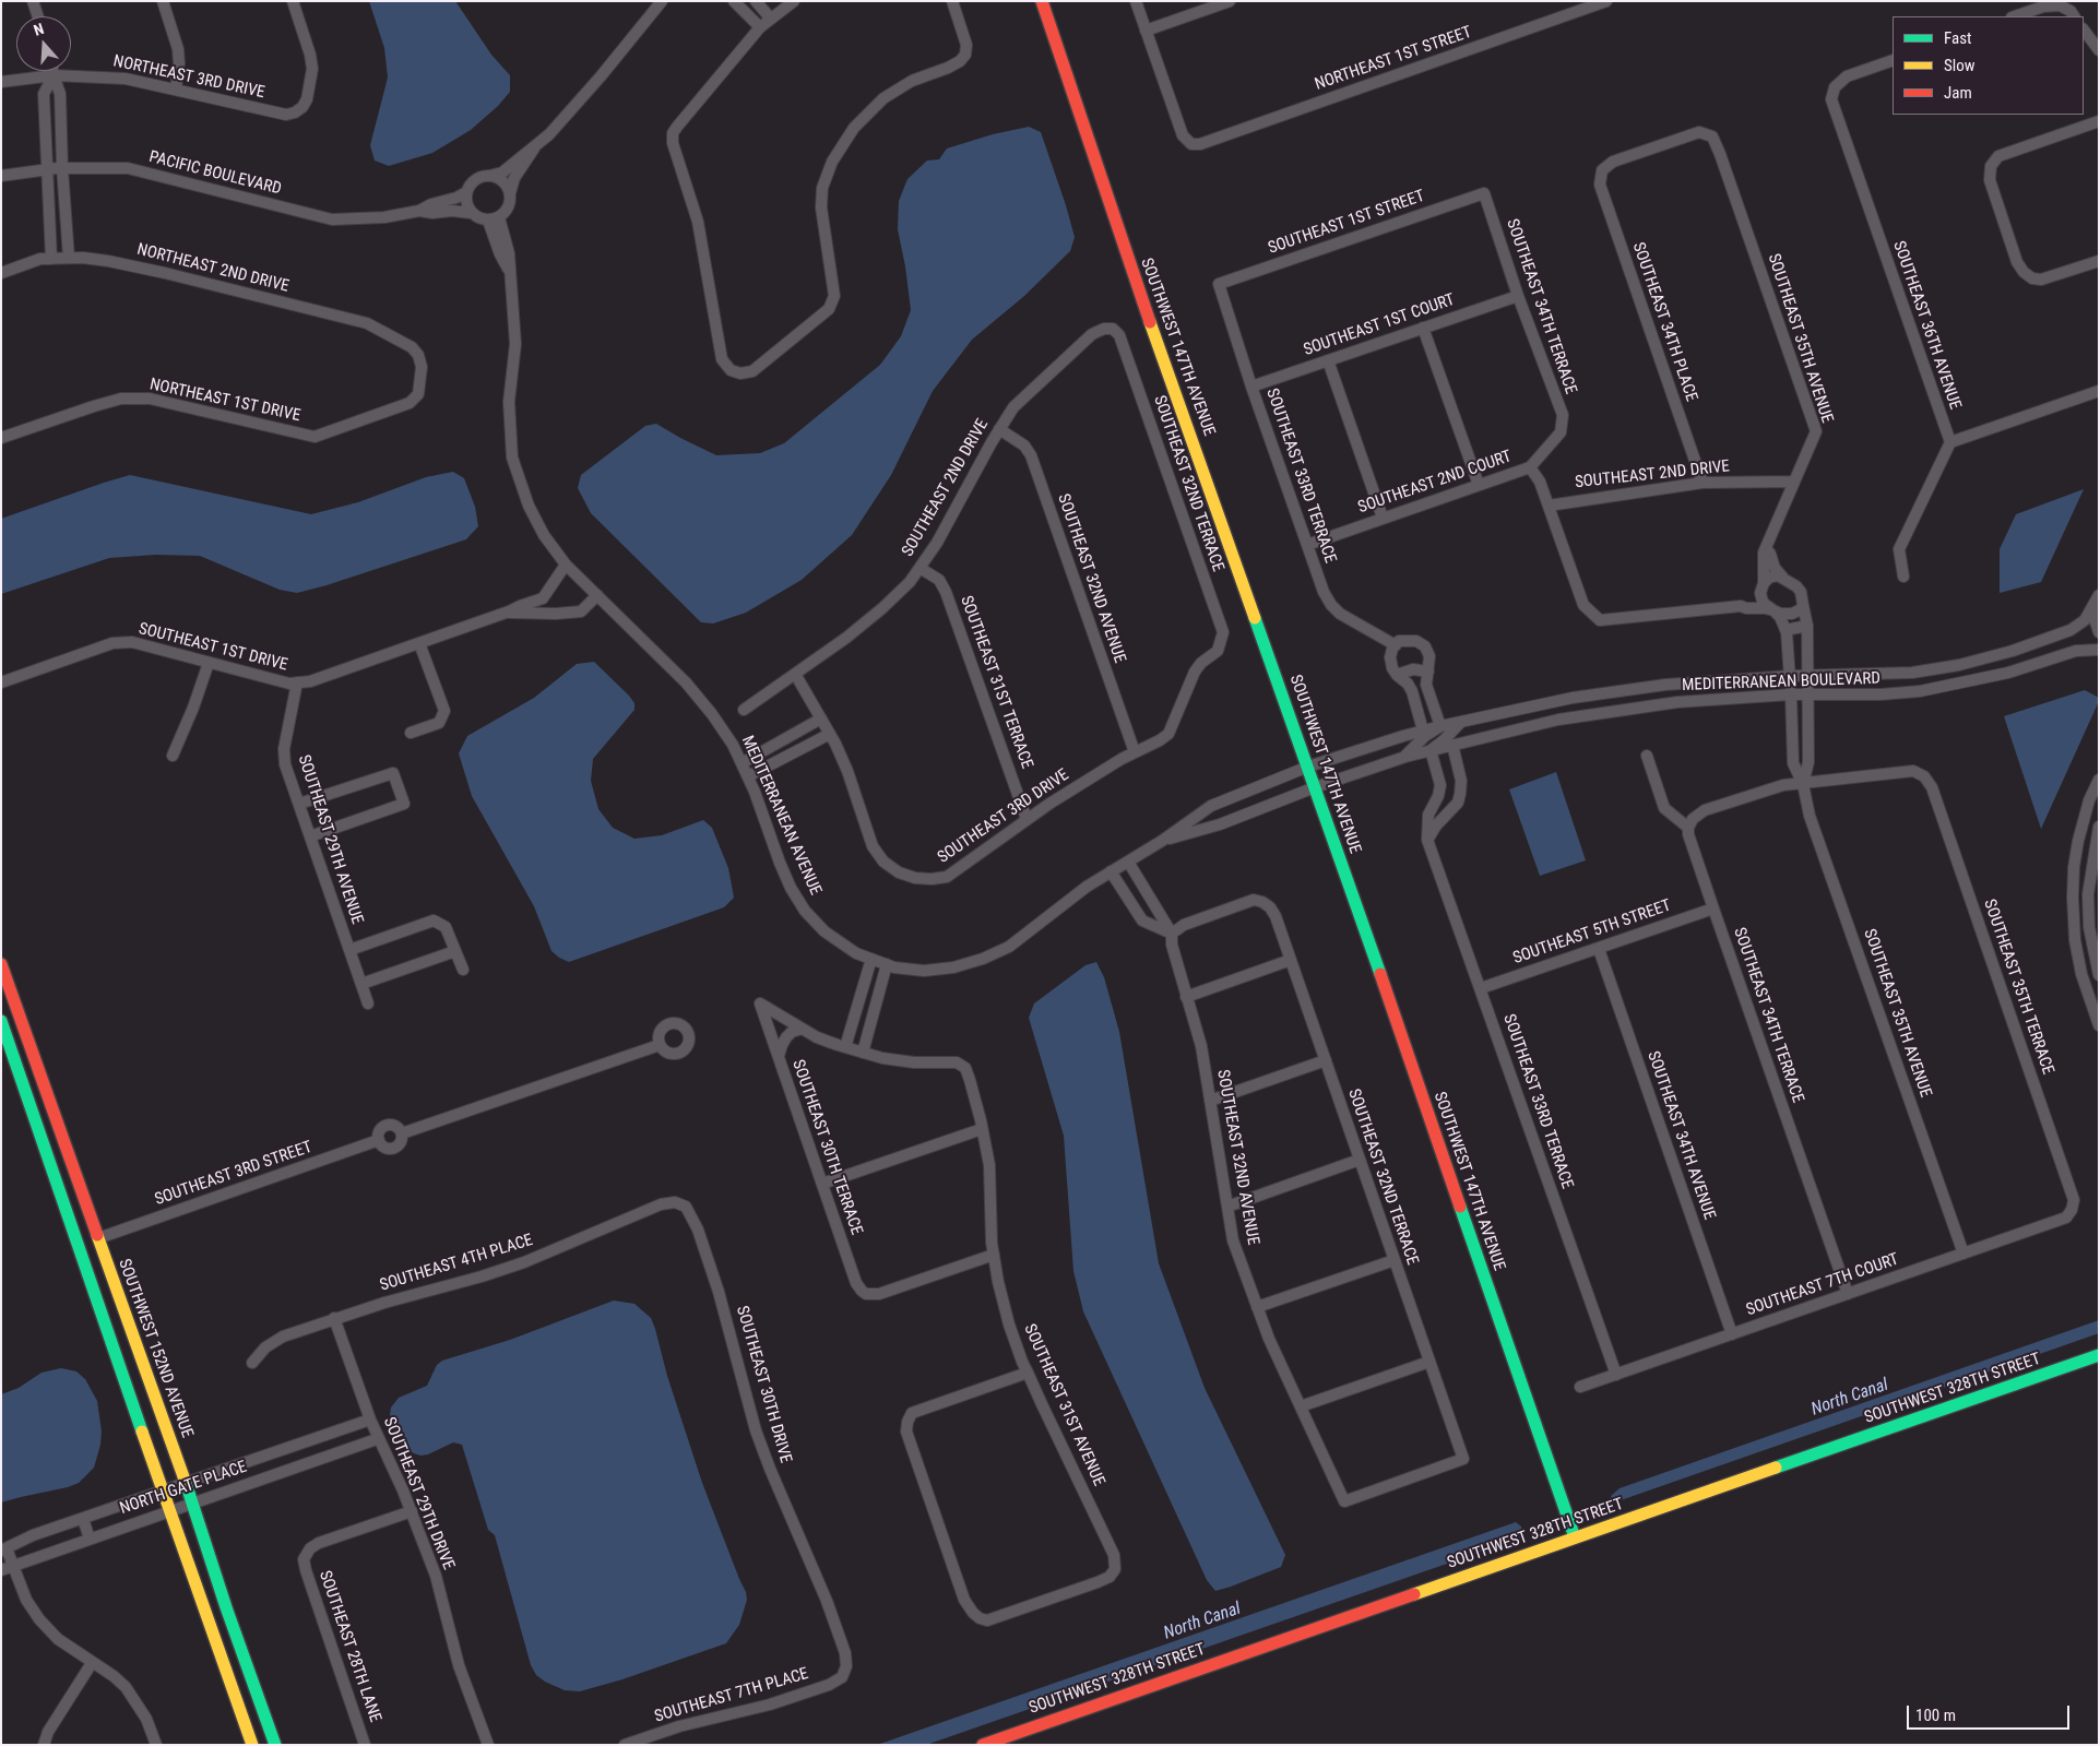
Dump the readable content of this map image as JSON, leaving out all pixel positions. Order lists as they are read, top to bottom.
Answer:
{
  "streets": {
    "street": [
      "NORTHEAST 1ST STREET",
      "NORTHEAST 3RD DRIVE",
      "PACIFIC BOULEVARD",
      "SOUTHEAST 1ST STREET",
      "NORTHEAST 2ND DRIVE",
      "SOUTHEAST 34TH TERRACE",
      "SOUTHEAST 34TH PLACE",
      "SOUTHEAST 1ST COURT",
      "SOUTHEAST 36TH AVENUE",
      "SOUTHEAST 35TH AVENUE",
      "SOUTHWEST 147TH AVENUE",
      "NORTHEAST 1ST DRIVE",
      "SOUTHEAST 2ND DRIVE",
      "SOUTHEAST 33RD TERRACE",
      "SOUTHEAST 2ND COURT",
      "SOUTHEAST 32ND TERRACE",
      "SOUTHEAST 32ND AVENUE",
      "SOUTHEAST 1ST DRIVE",
      "SOUTHEAST 31ST TERRACE",
      "MEDITERRANEAN BOULEVARD",
      "MEDITERRANEAN AVENUE",
      "SOUTHEAST 3RD DRIVE",
      "SOUTHEAST 29TH AVENUE",
      "SOUTHEAST 5TH STREET",
      "SOUTHEAST 35TH TERRACE",
      "SOUTHEAST 34TH AVENUE",
      "SOUTHEAST 30TH TERRACE",
      "SOUTHEAST 3RD STREET",
      "SOUTHEAST 4TH PLACE",
      "SOUTHEAST 7TH COURT",
      "SOUTHWEST 152ND AVENUE",
      "SOUTHEAST 30TH DRIVE",
      "SOUTHWEST 328TH STREET",
      "SOUTHEAST 31ST AVENUE",
      "NORTH GATE PLACE",
      "SOUTHEAST 29TH DRIVE",
      "SOUTHEAST 28TH LANE",
      "SOUTHEAST 7TH PLACE"
    ]
  },
  "crossings": [
    ["PACIFIC BOULEVARD", "MEDITERRANEAN AVENUE"],
    ["SOUTHEAST 1ST STREET", "SOUTHEAST 34TH TERRACE"],
    ["SOUTHEAST 1ST STREET", "SOUTHEAST 33RD TERRACE"],
    ["NORTHEAST 2ND DRIVE", "NORTHEAST 1ST DRIVE"],
    ["SOUTHEAST 34TH TERRACE", "SOUTHEAST 1ST COURT"],
    ["SOUTHEAST 34TH TERRACE", "SOUTHEAST 2ND COURT"],
    ["SOUTHEAST 34TH TERRACE", "SOUTHEAST 5TH STREET"],
    ["SOUTHEAST 34TH TERRACE", "SOUTHEAST 7TH COURT"],
    ["SOUTHEAST 34TH PLACE", "SOUTHEAST 35TH AVENUE"],
    ["SOUTHEAST 34TH PLACE", "SOUTHEAST 2ND DRIVE"],
    ["SOUTHEAST 1ST COURT", "SOUTHEAST 33RD TERRACE"],
    ["SOUTHEAST 35TH AVENUE", "SOUTHEAST 2ND DRIVE"],
    ["SOUTHEAST 35TH AVENUE", "MEDITERRANEAN BOULEVARD"],
    ["SOUTHEAST 35TH AVENUE", "SOUTHEAST 35TH TERRACE"],
    ["SOUTHEAST 35TH AVENUE", "SOUTHEAST 7TH COURT"],
    ["SOUTHWEST 147TH AVENUE", "MEDITERRANEAN BOULEVARD"],
    ["SOUTHWEST 147TH AVENUE", "MEDITERRANEAN AVENUE"],
    ["SOUTHWEST 147TH AVENUE", "SOUTHWEST 328TH STREET"],
    ["SOUTHEAST 2ND DRIVE", "SOUTHEAST 32ND TERRACE"],
    ["SOUTHEAST 2ND DRIVE", "SOUTHEAST 32ND AVENUE"],
    ["SOUTHEAST 2ND DRIVE", "SOUTHEAST 31ST TERRACE"],
    ["SOUTHEAST 2ND DRIVE", "SOUTHEAST 3RD DRIVE"],
    ["SOUTHEAST 33RD TERRACE", "SOUTHEAST 2ND COURT"],
    ["SOUTHEAST 33RD TERRACE", "MEDITERRANEAN BOULEVARD"],
    ["SOUTHEAST 33RD TERRACE", "SOUTHEAST 5TH STREET"],
    ["SOUTHEAST 33RD TERRACE", "SOUTHEAST 7TH COURT"],
    ["SOUTHEAST 32ND TERRACE", "SOUTHEAST 32ND AVENUE"],
    ["SOUTHEAST 32ND TERRACE", "SOUTHEAST 3RD DRIVE"],
    ["SOUTHEAST 32ND AVENUE", "MEDITERRANEAN AVENUE"],
    ["SOUTHEAST 32ND AVENUE", "SOUTHEAST 3RD DRIVE"],
    ["SOUTHEAST 1ST DRIVE", "MEDITERRANEAN AVENUE"],
    ["SOUTHEAST 1ST DRIVE", "SOUTHEAST 29TH AVENUE"],
    ["SOUTHEAST 31ST TERRACE", "SOUTHEAST 3RD DRIVE"],
    ["MEDITERRANEAN BOULEVARD", "MEDITERRANEAN AVENUE"],
    ["SOUTHEAST 5TH STREET", "SOUTHEAST 34TH AVENUE"],
    ["SOUTHEAST 35TH TERRACE", "SOUTHEAST 7TH COURT"],
    ["SOUTHEAST 34TH AVENUE", "SOUTHEAST 7TH COURT"],
    ["SOUTHEAST 30TH TERRACE", "SOUTHEAST 31ST AVENUE"],
    ["SOUTHEAST 3RD STREET", "SOUTHWEST 152ND AVENUE"],
    ["SOUTHEAST 4TH PLACE", "SOUTHEAST 30TH DRIVE"],
    ["SOUTHEAST 4TH PLACE", "SOUTHEAST 29TH DRIVE"],
    ["SOUTHWEST 152ND AVENUE", "NORTH GATE PLACE"],
    ["SOUTHEAST 30TH DRIVE", "SOUTHEAST 7TH PLACE"],
    ["NORTH GATE PLACE", "SOUTHEAST 29TH DRIVE"],
    ["SOUTHEAST 29TH DRIVE", "SOUTHEAST 28TH LANE"]
  ],
  "water": ["North Canal"],
  "legend": ["Fast", "Slow", "Jam"],
  "scale_bar": "100 m",
  "north": "top"
}
